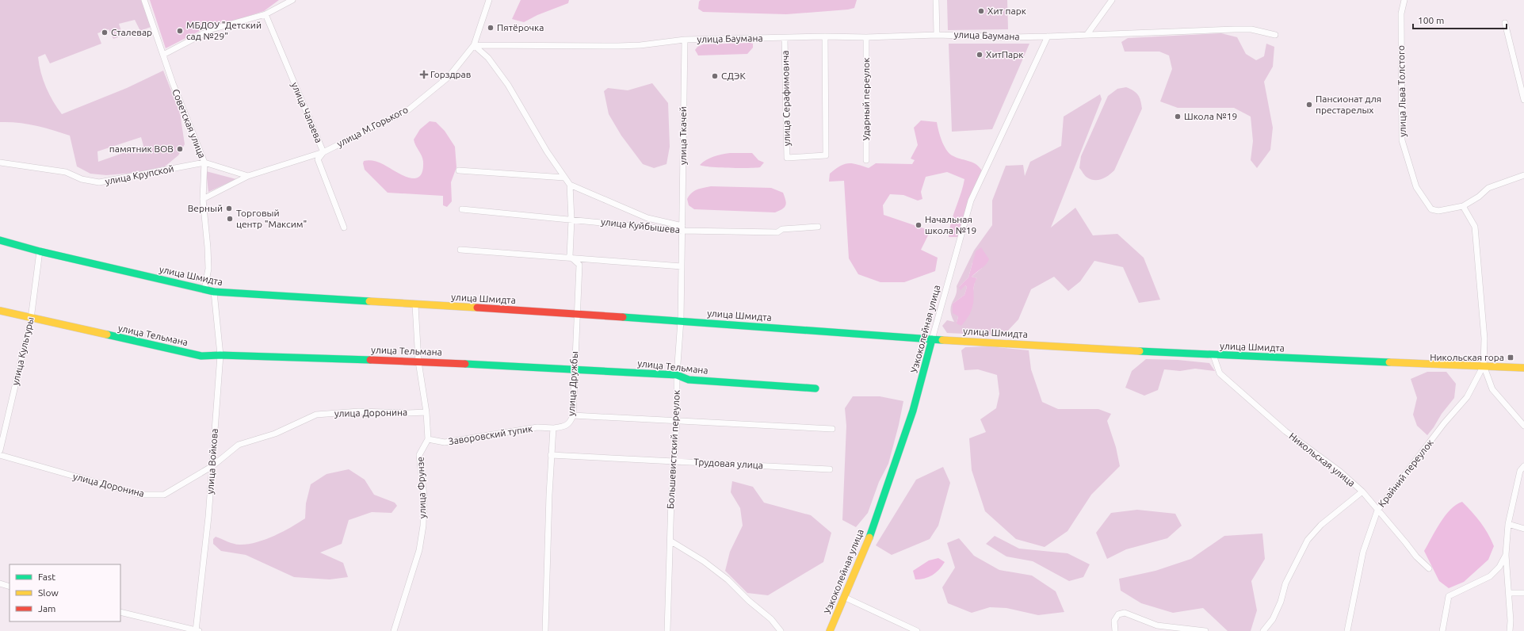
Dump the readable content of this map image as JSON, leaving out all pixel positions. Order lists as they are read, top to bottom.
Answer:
{
  "streets": {
    "main road": ["улица Шмидта", "Узкоколейная улица", "улица Тельмана"],
    "street": [
      "улица Баумана",
      "улица Льва Толстого",
      "улица Серафимовича",
      "Ударный переулок",
      "улица Чапаева",
      "Советская улица",
      "улица М.Горького",
      "улица Ткачей",
      "улица Крупской",
      "улица Куйбышева",
      "улица Культуры",
      "улица Дружбы",
      "улица Доронина",
      "Заворовский тупик",
      "Большевистский переулок",
      "Никольская улица",
      "улица Войкова",
      "Трудовая улица",
      "Крайний переулок",
      "улица Фрунзе"
    ]
  },
  "crossings": [
    ["улица Баумана", "улица Серафимовича"],
    ["улица Баумана", "Ударный переулок"],
    ["улица Баумана", "улица М.Горького"],
    ["улица Баумана", "улица Ткачей"],
    ["улица Баумана", "Узкоколейная улица"],
    ["улица Чапаева", "улица М.Горького"],
    ["Советская улица", "улица М.Горького"],
    ["Советская улица", "улица Крупской"],
    ["Советская улица", "улица Шмидта"],
    ["улица Ткачей", "улица Куйбышева"],
    ["улица Ткачей", "Большевистский переулок"],
    ["улица Куйбышева", "улица Дружбы"],
    ["улица Куйбышева", "Большевистский переулок"],
    ["улица Шмидта", "Узкоколейная улица"],
    ["улица Шмидта", "улица Культуры"],
    ["улица Шмидта", "улица Дружбы"],
    ["улица Шмидта", "Большевистский переулок"],
    ["улица Шмидта", "Никольская улица"],
    ["улица Шмидта", "улица Войкова"],
    ["улица Шмидта", "Крайний переулок"],
    ["улица Тельмана", "улица Культуры"],
    ["улица Тельмана", "улица Дружбы"],
    ["улица Тельмана", "Большевистский переулок"],
    ["улица Тельмана", "улица Войкова"],
    ["улица Дружбы", "Заворовский тупик"],
    ["улица Доронина", "улица Войкова"],
    ["Заворовский тупик", "улица Фрунзе"],
    ["Большевистский переулок", "Трудовая улица"],
    ["Никольская улица", "Крайний переулок"]
  ],
  "places": {
    "other": [
      "Хит парк",
      "Пятёрочка",
      "МБДОУ \"Детский сад №29\"",
      "Сталевар",
      "ХитПарк",
      "СДЭК",
      "Пансионат для престарелых",
      "Школа №19",
      "памятник ВОВ",
      "Верный",
      "Торговый центр \"Максим\"",
      "Начальная школа №19"
    ],
    "health": ["Горздрав"],
    "transit": ["Никольская гора"]
  },
  "legend": ["Fast", "Slow", "Jam"],
  "scale_bar": "100 m"
}
